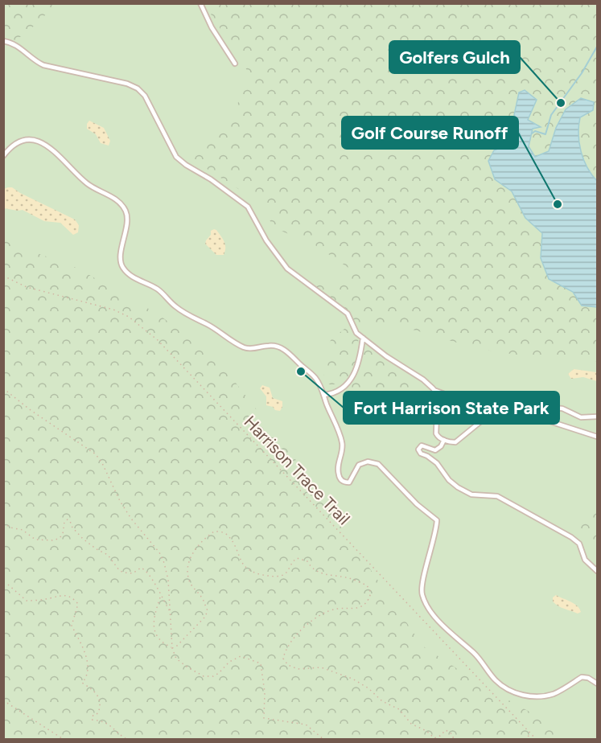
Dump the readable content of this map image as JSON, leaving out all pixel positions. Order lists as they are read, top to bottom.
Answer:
{
  "streets": {
    "path": ["Harrison Trace Trail"]
  },
  "places": ["Golfers Gulch", "Golf Course Runoff", "Fort Harrison State Park"]
}
